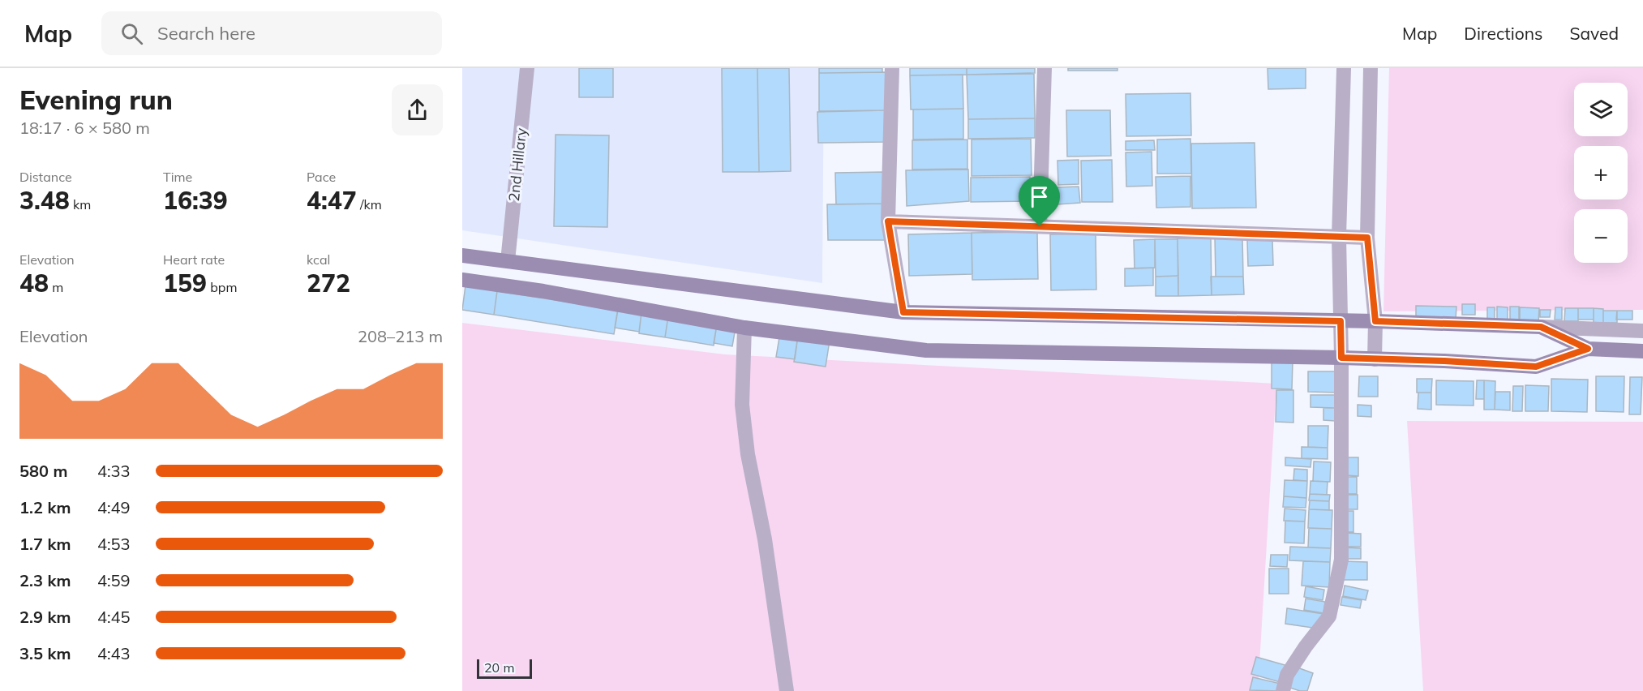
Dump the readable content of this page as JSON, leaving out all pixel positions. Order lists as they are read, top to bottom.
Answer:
{
  "streets": {
    "street": ["2nd Hillary"]
  },
  "scale_bar": "20 m",
  "page": {
    "header": "Map",
    "search": "Search here",
    "nav": ["Map", "Directions", "Saved"],
    "heading": ["Evening run", "18:17 · 6 × 580 m"],
    "map_buttons": ["+", "−"],
    "stats": [
      ["Distance", "3.48 km"],
      ["Time", "16:39"],
      ["Pace", "4:47 /km"],
      ["Elevation", "48 m"],
      ["Heart rate", "159 bpm"],
      ["kcal", "272"]
    ],
    "chart": ["Elevation", "208–213 m"],
    "list": [
      {
        "name": "580 m",
        "note": "4:33"
      },
      {
        "name": "1.2 km",
        "note": "4:49"
      },
      {
        "name": "1.7 km",
        "note": "4:53"
      },
      {
        "name": "2.3 km",
        "note": "4:59"
      },
      {
        "name": "2.9 km",
        "note": "4:45"
      },
      {
        "name": "3.5 km",
        "note": "4:43"
      }
    ],
    "scale": "20 m"
  }
}
